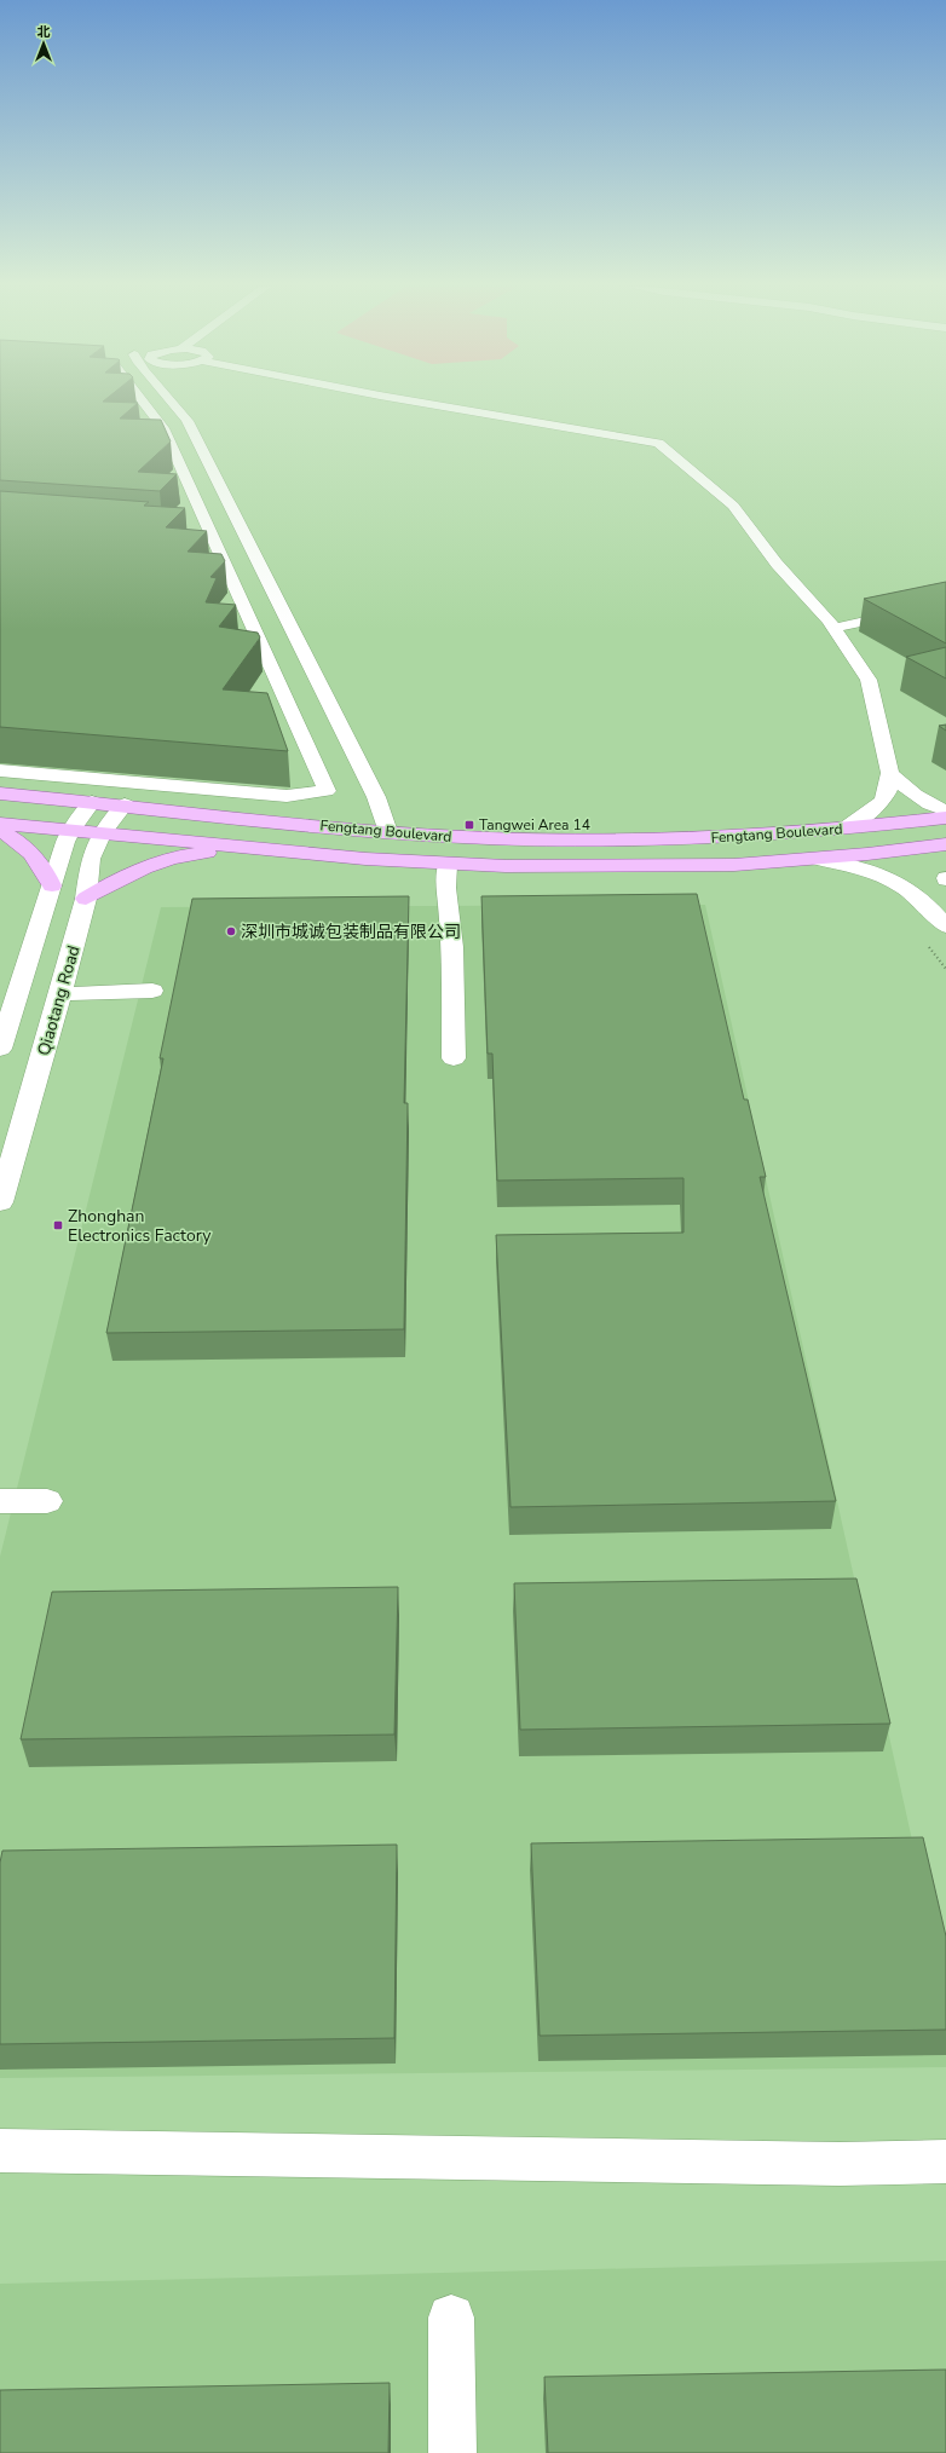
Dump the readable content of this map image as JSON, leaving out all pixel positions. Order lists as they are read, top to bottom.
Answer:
{
  "streets": {
    "main road": ["Fengtang Boulevard"],
    "street": ["Qiaotang Road"]
  },
  "crossings": [
    ["Fengtang Boulevard", "Qiaotang Road"]
  ],
  "places": {
    "transit": ["Tangwei Area 14", "Zhonghan Electronics Factory"],
    "other": ["深圳市城诚包装制品有限公司"]
  },
  "north": "top"
}
